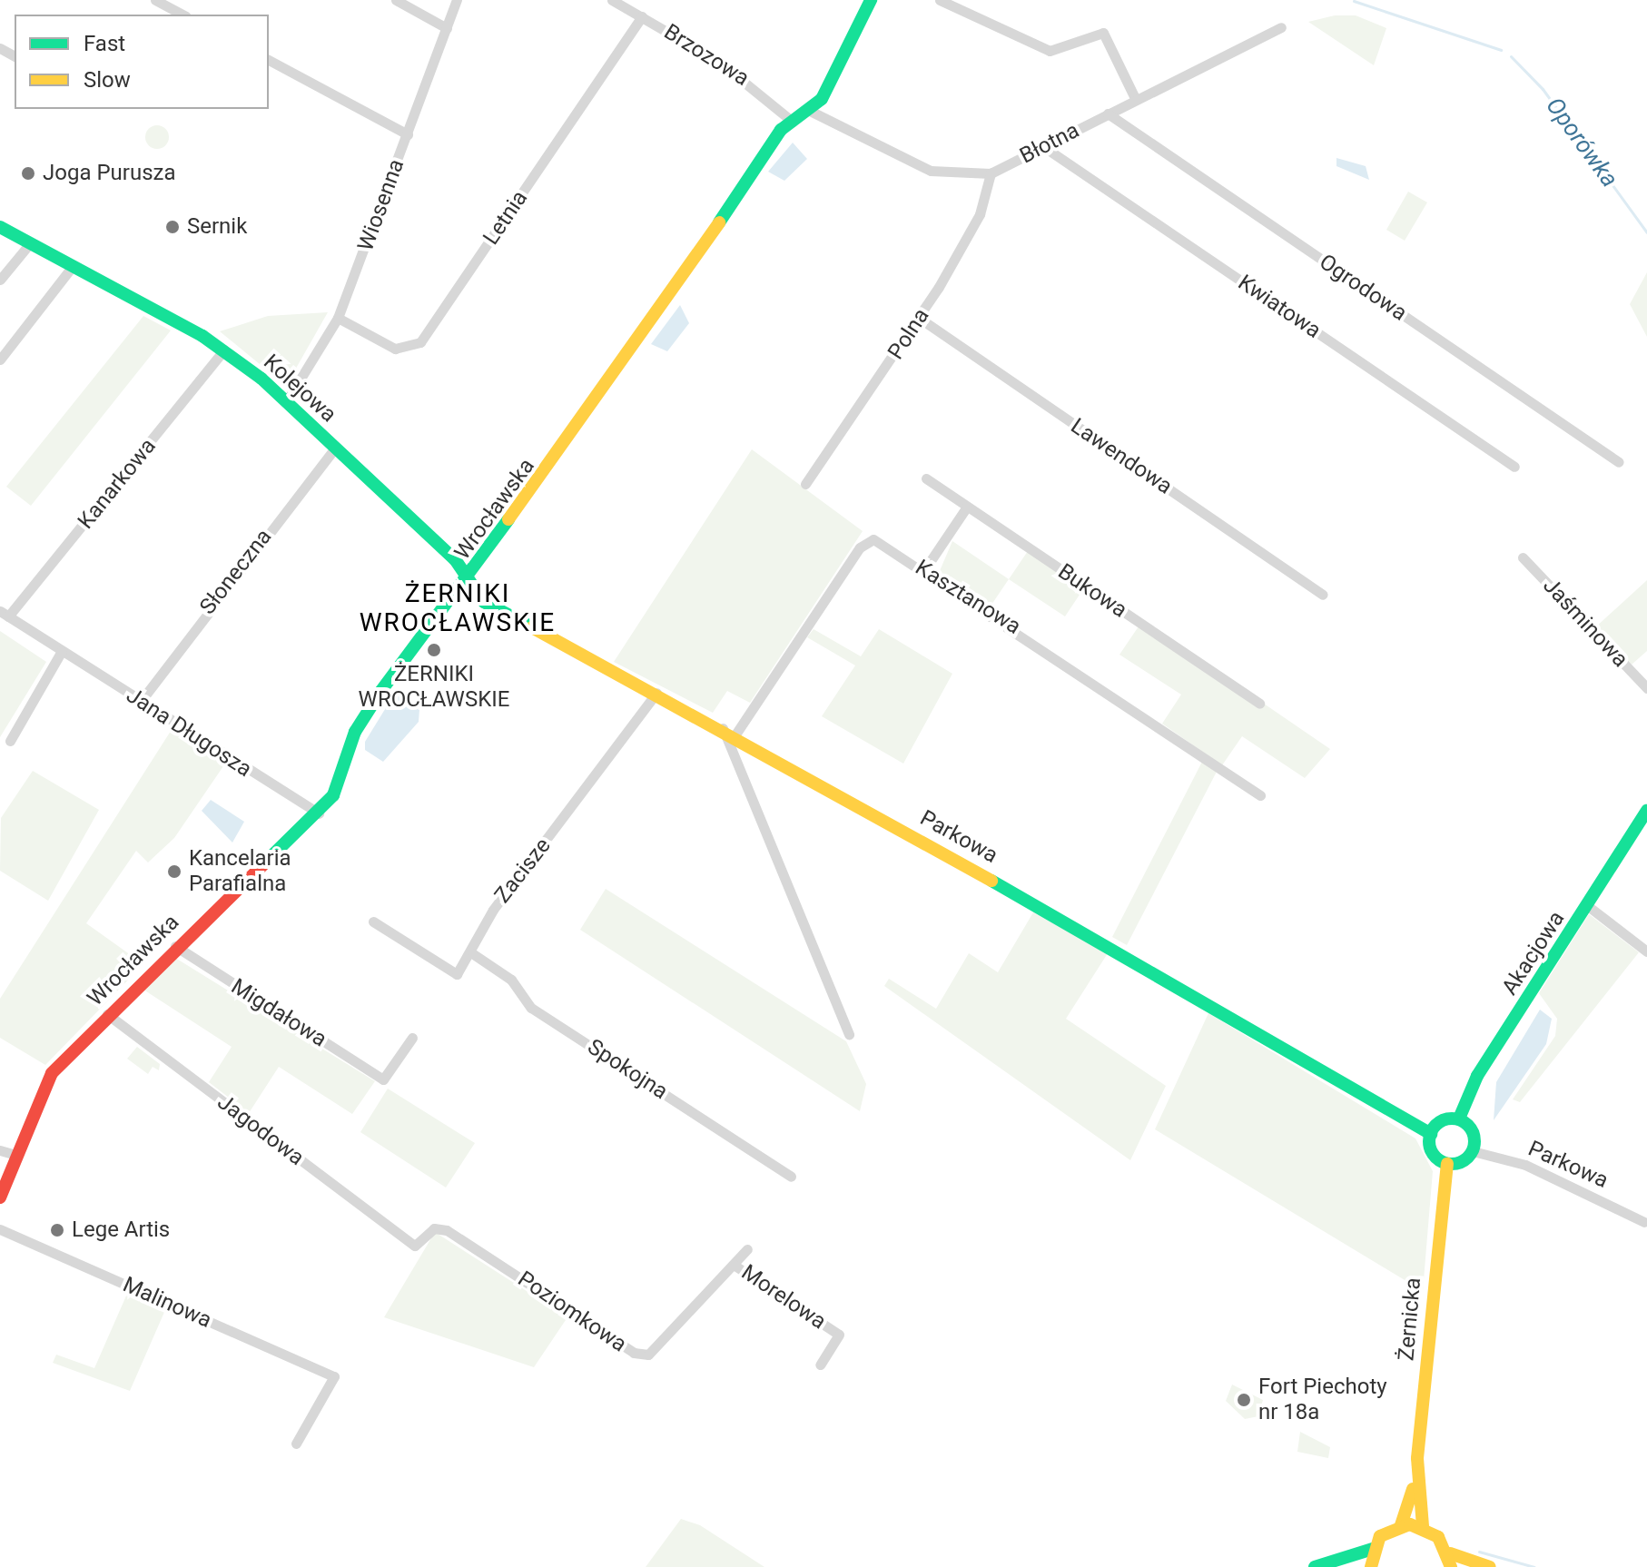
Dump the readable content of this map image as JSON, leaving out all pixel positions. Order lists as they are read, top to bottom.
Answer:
{
  "streets": {
    "street": [
      "Brzozowa",
      "Błotna",
      "Wiosenna",
      "Letnia",
      "Ogrodowa",
      "Kwiatowa",
      "Polna",
      "Kolejowa",
      "Lawendowa",
      "Kanarkowa",
      "Wrocławska",
      "Słoneczna",
      "Bukowa",
      "Kasztanowa",
      "Jaśminowa",
      "Jana Długosza",
      "Parkowa",
      "Zacisze",
      "Akacjowa",
      "Migdałowa",
      "Spokojna",
      "Jagodowa",
      "Morelowa",
      "Malinowa",
      "Poziomkowa",
      "Żernicka"
    ]
  },
  "crossings": [
    ["Brzozowa", "Letnia"],
    ["Brzozowa", "Wrocławska"],
    ["Błotna", "Ogrodowa"],
    ["Błotna", "Kwiatowa"],
    ["Błotna", "Polna"],
    ["Błotna", "Wrocławska"],
    ["Wiosenna", "Letnia"],
    ["Wiosenna", "Kolejowa"],
    ["Polna", "Lawendowa"],
    ["Kolejowa", "Kanarkowa"],
    ["Kolejowa", "Wrocławska"],
    ["Kolejowa", "Słoneczna"],
    ["Kolejowa", "Parkowa"],
    ["Kanarkowa", "Jana Długosza"],
    ["Wrocławska", "Jana Długosza"],
    ["Wrocławska", "Parkowa"],
    ["Wrocławska", "Migdałowa"],
    ["Wrocławska", "Jagodowa"],
    ["Słoneczna", "Jana Długosza"],
    ["Kasztanowa", "Parkowa"],
    ["Parkowa", "Zacisze"],
    ["Parkowa", "Akacjowa"],
    ["Parkowa", "Żernicka"],
    ["Zacisze", "Spokojna"],
    ["Akacjowa", "Żernicka"],
    ["Jagodowa", "Poziomkowa"],
    ["Morelowa", "Poziomkowa"]
  ],
  "districts": ["ŻERNIKI WROCŁAWSKIE"],
  "water": ["Oporówka"],
  "places": [
    "Joga Purusza",
    "Sernik",
    "ŻERNIKI WROCŁAWSKIE",
    "Kancelaria Parafialna",
    "Lege Artis",
    "Fort Piechoty nr 18a"
  ],
  "legend": ["Fast", "Slow"]
}
